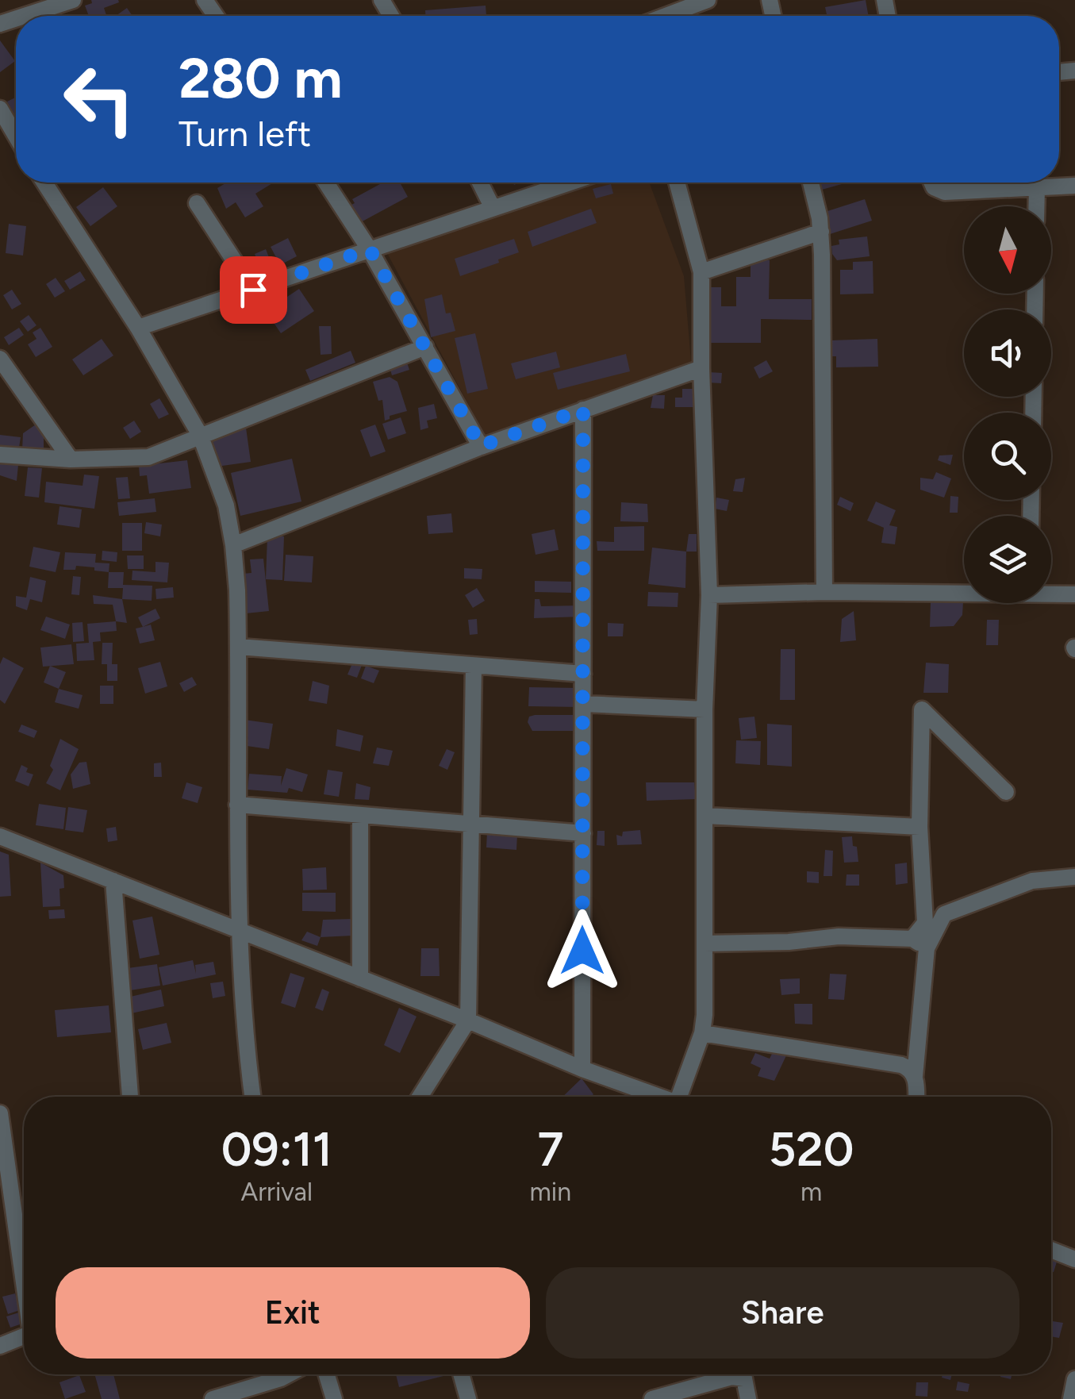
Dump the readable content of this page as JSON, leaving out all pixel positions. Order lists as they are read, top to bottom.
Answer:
{
  "north": "bottom",
  "page": {
    "turn": ["280 m", "Turn left"],
    "eta": [
      "09:11",
      "Arrival",
      "7",
      "min",
      "520",
      "m"
    ],
    "buttons": ["Exit", "Share"]
  }
}
